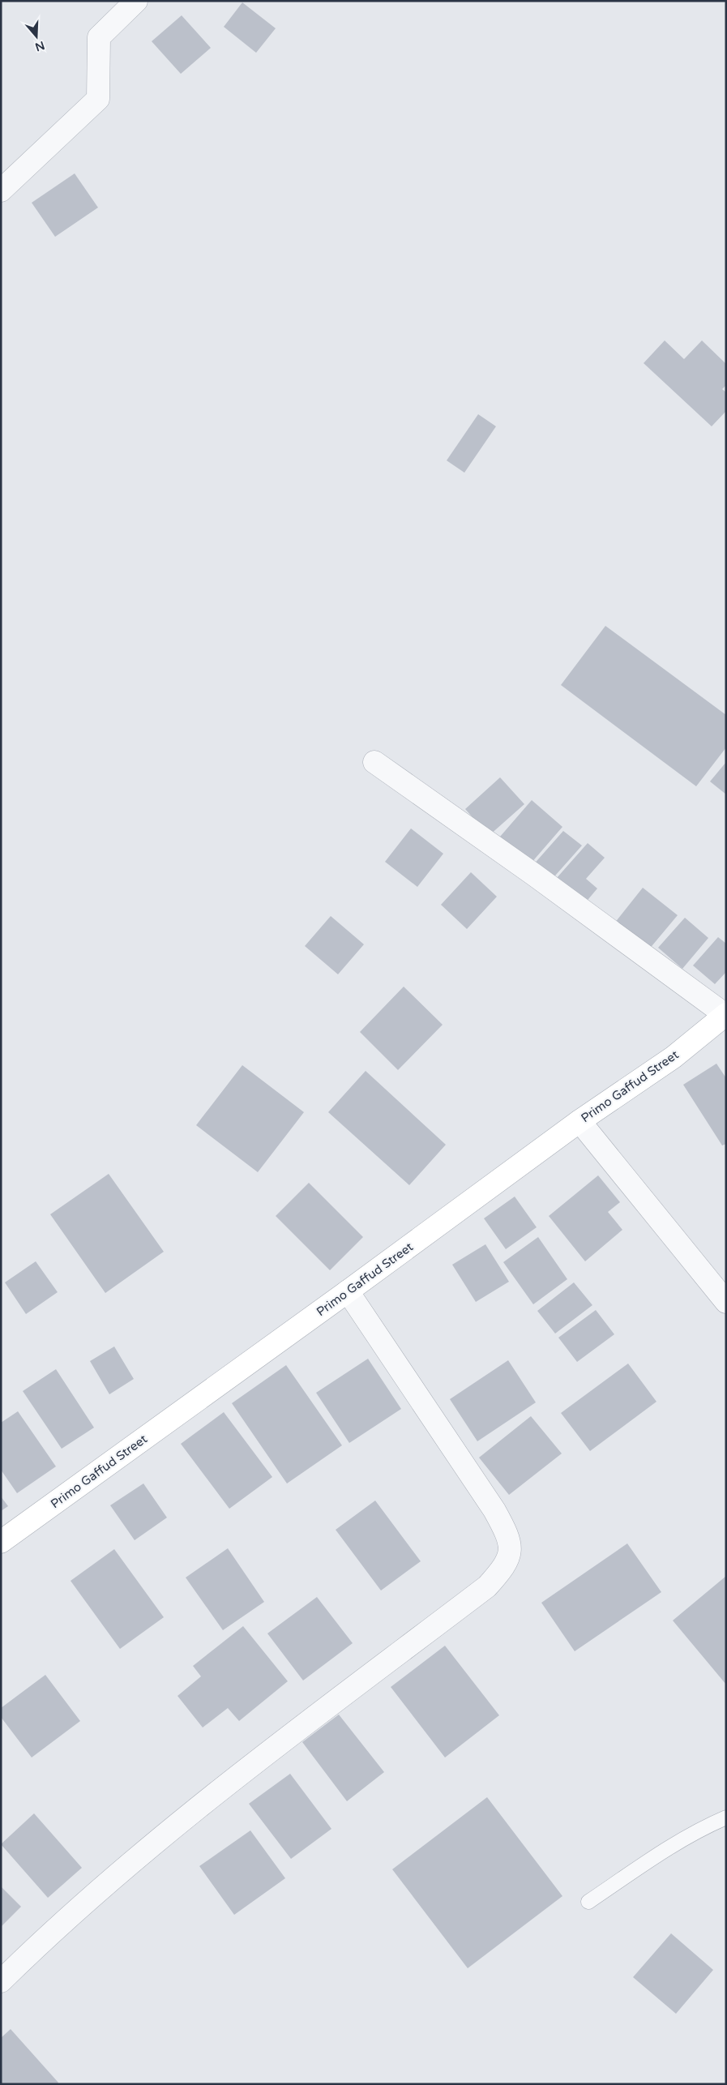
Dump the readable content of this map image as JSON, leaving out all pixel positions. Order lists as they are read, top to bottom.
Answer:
{
  "streets": {
    "main road": ["Primo Gaffud Street"]
  },
  "north": "bottom"
}
